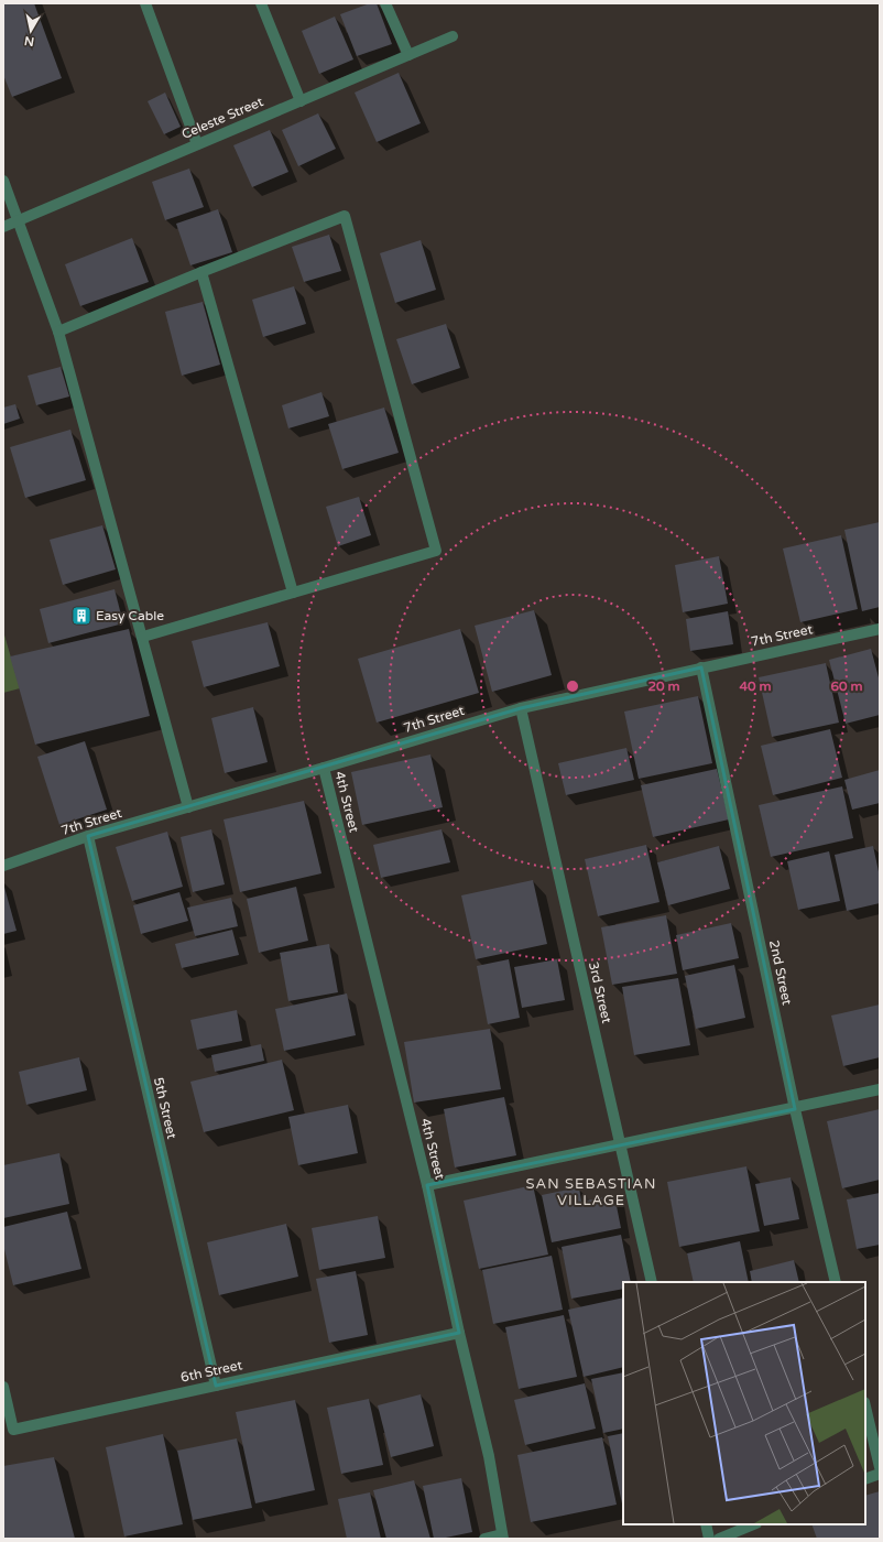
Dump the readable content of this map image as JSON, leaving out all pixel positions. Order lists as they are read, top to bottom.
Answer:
{
  "streets": {
    "street": [
      "Celeste Street",
      "7th Street",
      "4th Street",
      "2nd Street",
      "3rd Street",
      "5th Street",
      "6th Street"
    ]
  },
  "crossings": [
    ["7th Street", "4th Street"],
    ["7th Street", "2nd Street"],
    ["7th Street", "3rd Street"],
    ["7th Street", "5th Street"],
    ["4th Street", "6th Street"],
    ["5th Street", "6th Street"]
  ],
  "districts": ["SAN SEBASTIAN VILLAGE"],
  "places": {
    "building": ["Easy Cable"]
  },
  "north": "bottom",
  "rings": ["20 m", "40 m", "60 m"]
}
